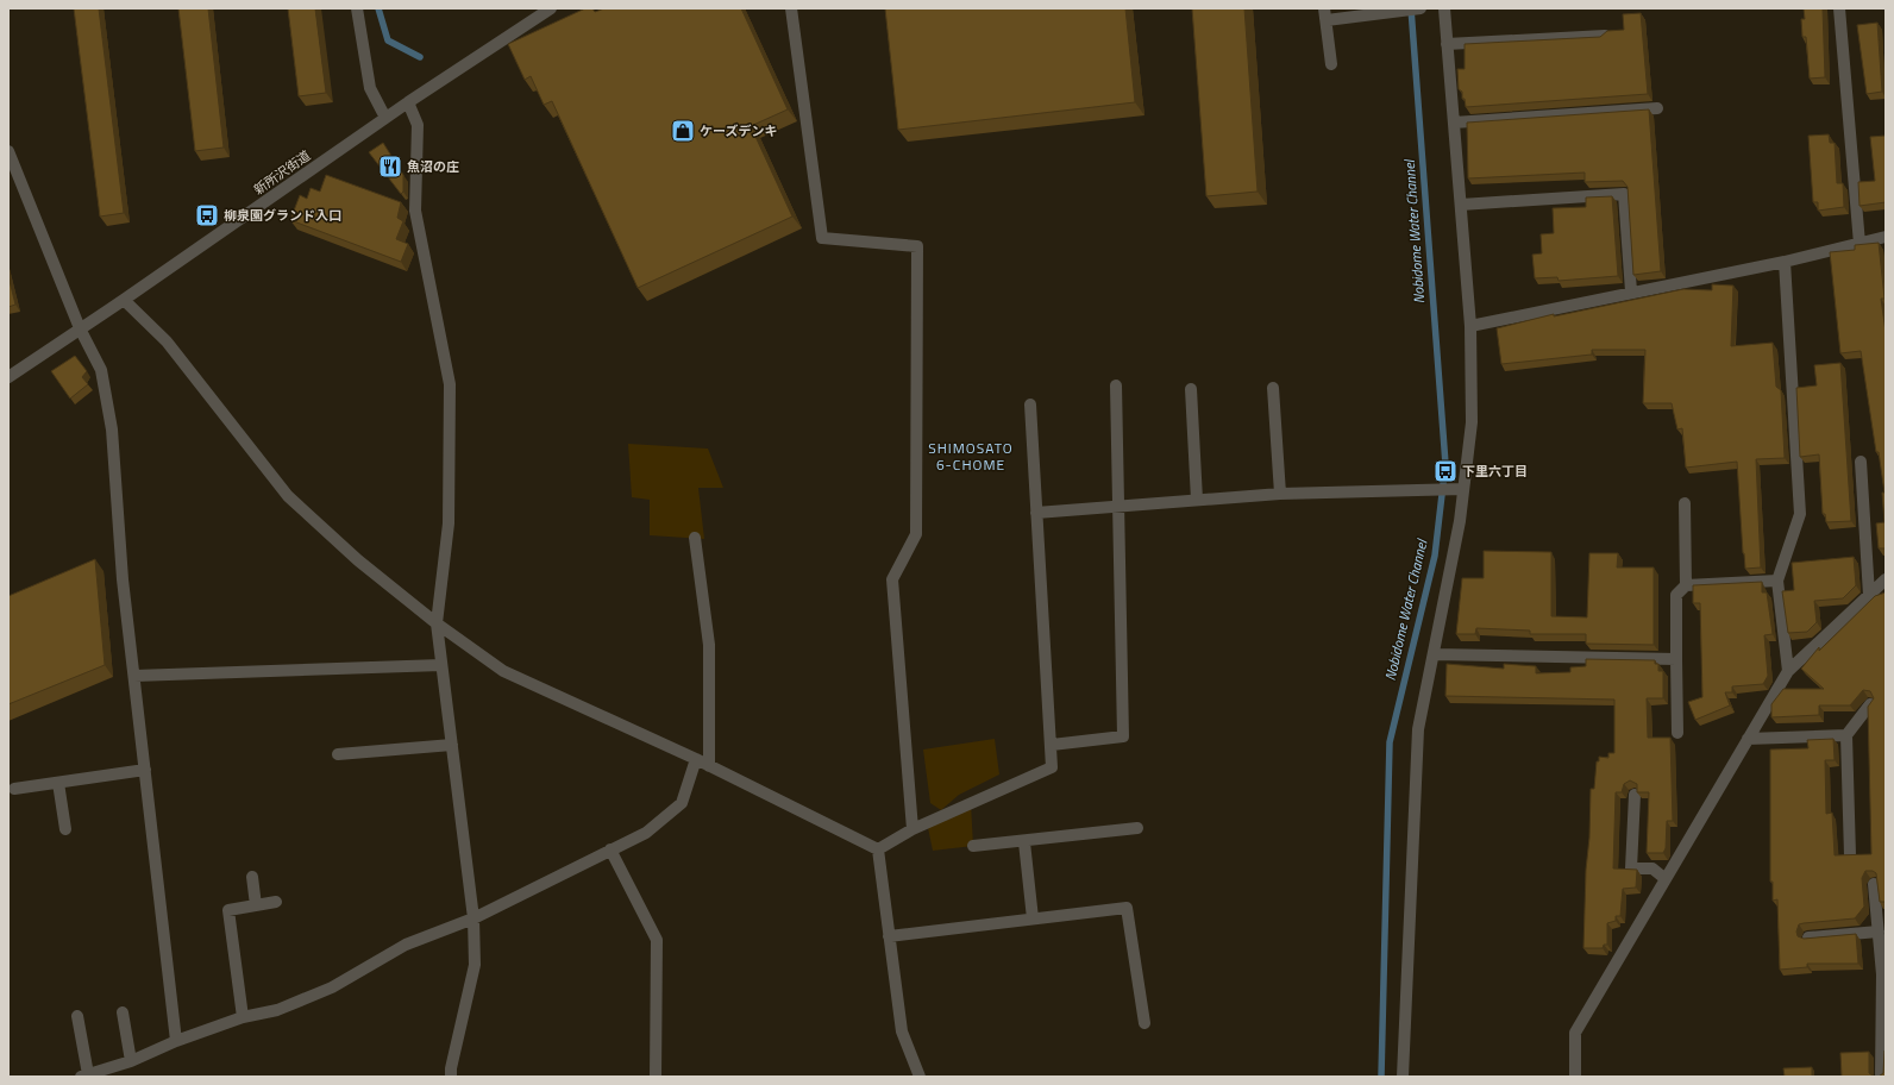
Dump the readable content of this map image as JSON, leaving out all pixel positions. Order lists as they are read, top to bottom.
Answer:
{
  "streets": {
    "street": ["新所沢街道"]
  },
  "districts": ["SHIMOSATO 6-CHOME"],
  "water": ["Nobidome Water Channel"],
  "places": {
    "shop": ["ケーズデンキ"],
    "restaurant": ["魚沼の庄"],
    "bus stop": ["柳泉園グランド入口", "下里六丁目"]
  }
}
